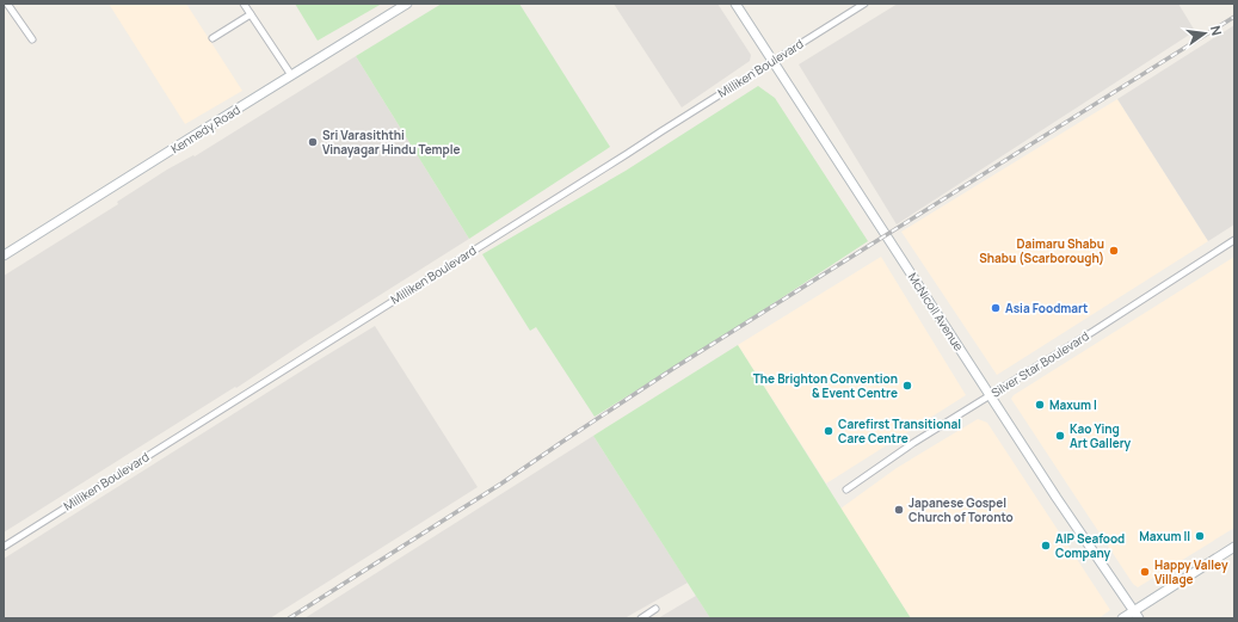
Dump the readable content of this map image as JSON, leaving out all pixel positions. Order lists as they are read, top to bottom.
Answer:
{
  "streets": {
    "main road": ["Kennedy Road", "McNicoll Avenue"],
    "street": ["Milliken Boulevard", "Silver Star Boulevard"]
  },
  "crossings": [
    ["Milliken Boulevard", "McNicoll Avenue"],
    ["McNicoll Avenue", "Silver Star Boulevard"]
  ],
  "places": [
    "Sri Varasiththi Vinayagar Hindu Temple",
    "Daimaru Shabu Shabu (Scarborough)",
    "Asia Foodmart",
    "The Brighton Convention & Event Centre",
    "Maxum I",
    "Carefirst Transitional Care Centre",
    "Kao Ying Art Gallery",
    "Japanese Gospel Church of Toronto",
    "Maxum II",
    "AIP Seafood Company",
    "Happy Valley Village"
  ],
  "north": "right"
}
